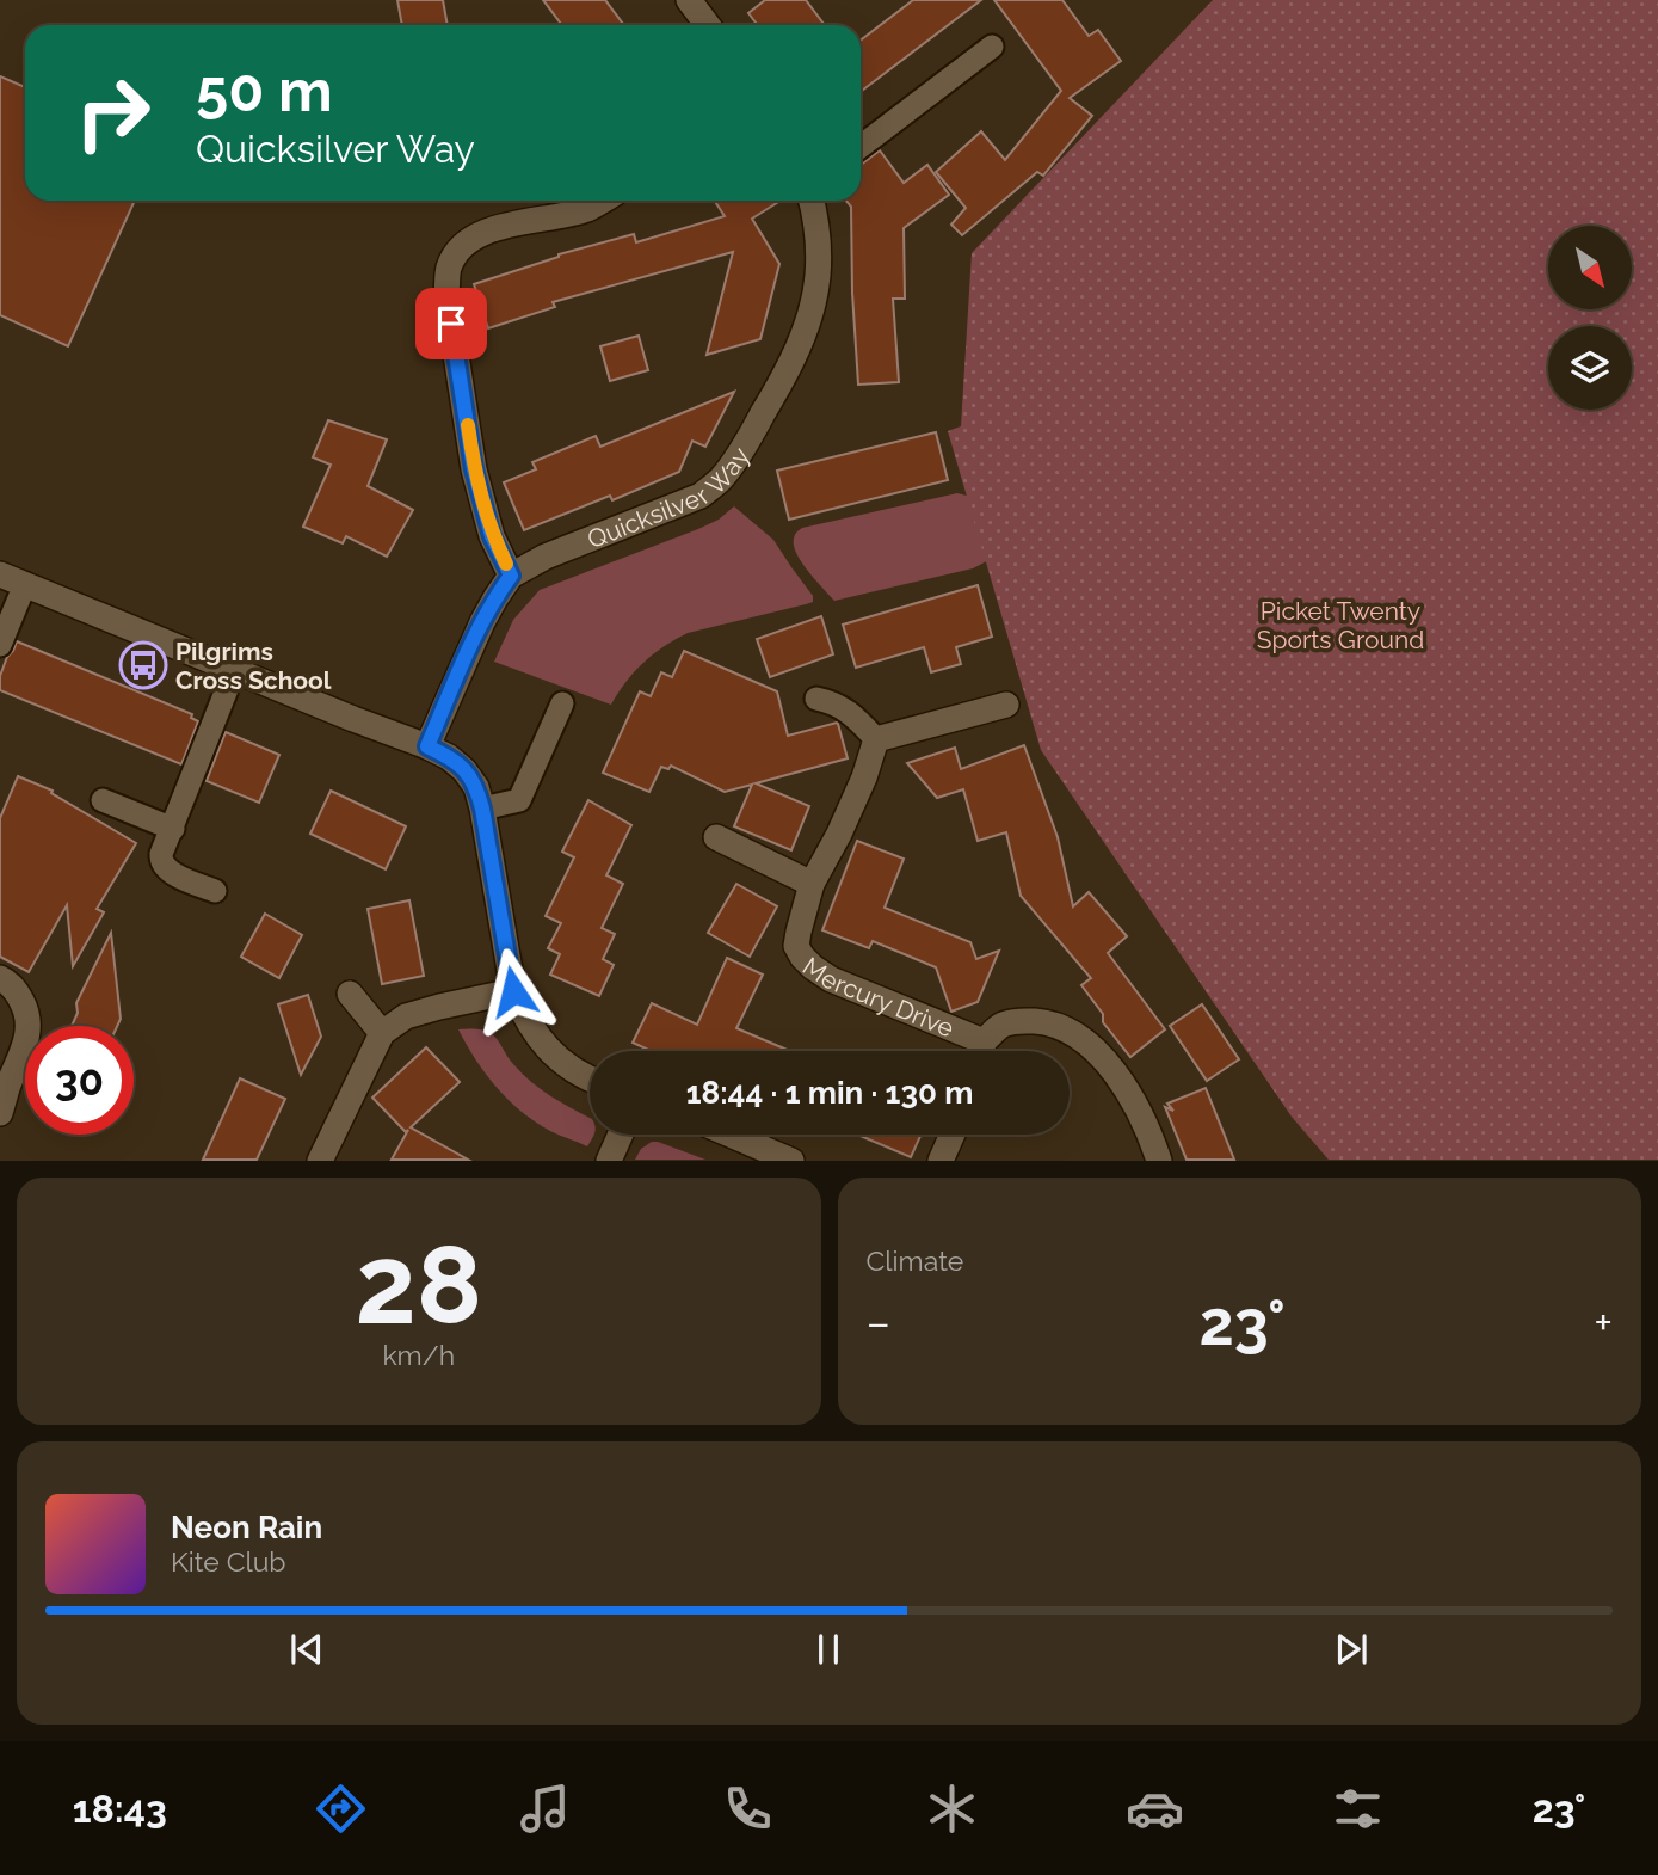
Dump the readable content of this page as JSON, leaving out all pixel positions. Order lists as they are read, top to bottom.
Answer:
{
  "streets": {
    "street": ["Quicksilver Way", "Mercury Drive"]
  },
  "parks": ["Picket Twenty Sports Ground"],
  "places": {
    "bus stop": ["Pilgrims Cross School"]
  },
  "north": "bottom right",
  "page": {
    "turn": ["50 m", "Quicksilver Way"],
    "limit": "30",
    "trip": "18:44 · 1 min · 130 m",
    "tile": [
      ["28", "km/h"],
      "Climate"
    ],
    "heat": ["−", "23°", "+"],
    "song": ["Neon Rain", "Kite Club"],
    "tabs": ["18:43", "23°"]
  }
}
